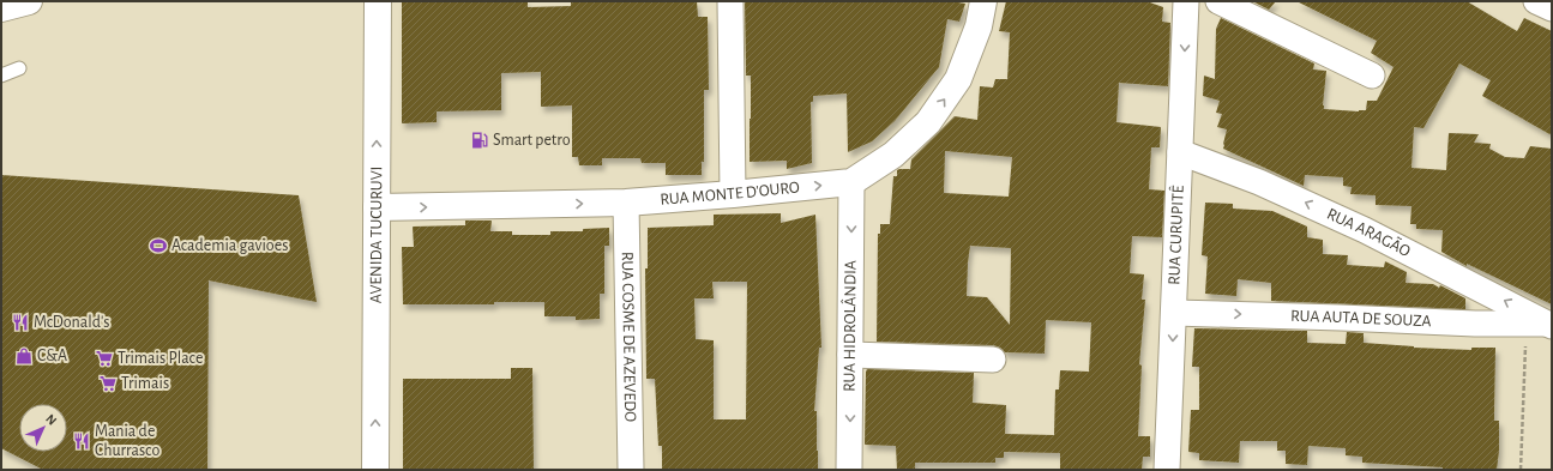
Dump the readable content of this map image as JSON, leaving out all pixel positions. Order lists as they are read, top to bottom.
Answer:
{
  "streets": {
    "main road": ["RUA MONTE D'OURO", "AVENIDA TUCURUVI"],
    "street": [
      "RUA ARAGÃO",
      "RUA CURUPITÊ",
      "RUA AUTA DE SOUZA",
      "RUA HIDROLÂNDIA",
      "RUA COSME DE AZEVEDO"
    ]
  },
  "crossings": [
    ["RUA MONTE D'OURO", "AVENIDA TUCURUVI"],
    ["RUA MONTE D'OURO", "RUA HIDROLÂNDIA"],
    ["RUA MONTE D'OURO", "RUA COSME DE AZEVEDO"],
    ["RUA ARAGÃO", "RUA CURUPITÊ"],
    ["RUA ARAGÃO", "RUA AUTA DE SOUZA"],
    ["RUA CURUPITÊ", "RUA AUTA DE SOUZA"]
  ],
  "one_way": [
    "RUA MONTE D'OURO",
    "AVENIDA TUCURUVI",
    "RUA CURUPITÊ",
    "RUA AUTA DE SOUZA",
    "RUA HIDROLÂNDIA"
  ],
  "places": {
    "fuel station": ["Smart petro"],
    "sports": ["Academia gavioes"],
    "restaurant": ["McDonald's", "Mania de Churrasco"],
    "shop": ["C&A"],
    "supermarket": ["Trimais Place", "Trimais"]
  },
  "north": "top right"
}
